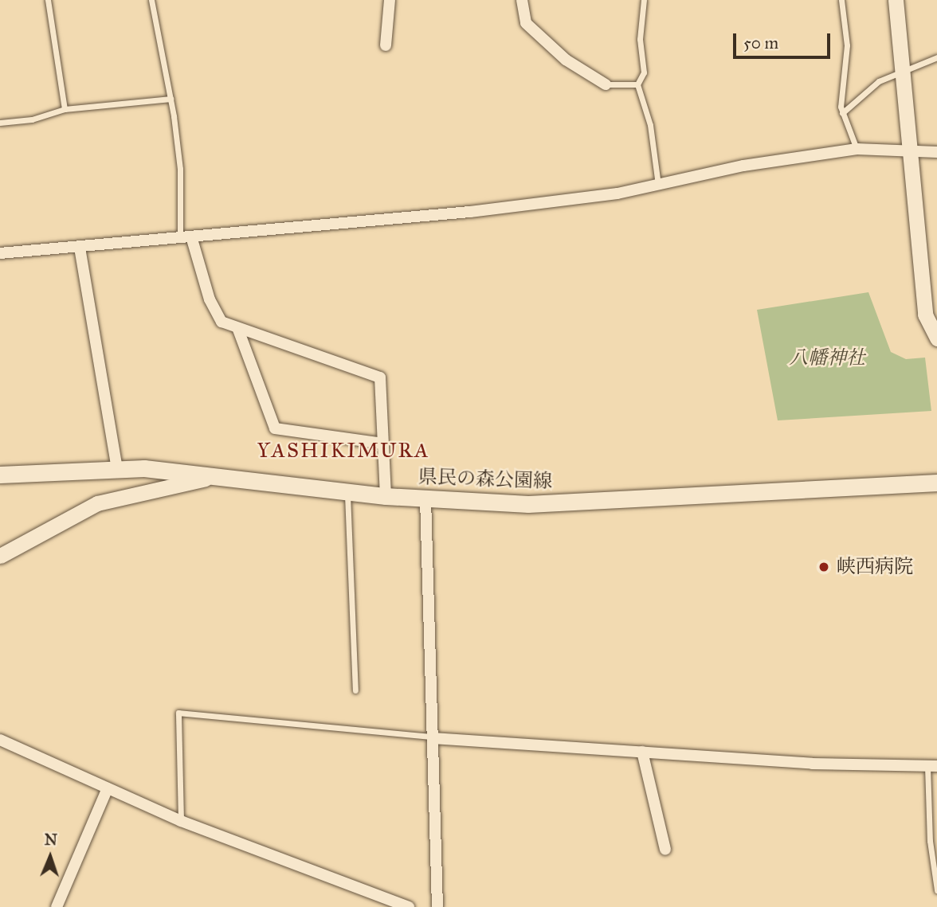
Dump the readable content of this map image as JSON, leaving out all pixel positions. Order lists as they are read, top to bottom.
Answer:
{
  "streets": {
    "main road": ["県民の森公園線"]
  },
  "districts": ["YASHIKIMURA"],
  "parks": ["八幡神社"],
  "places": ["峡西病院"],
  "scale_bar": "50 m",
  "north": "top"
}
